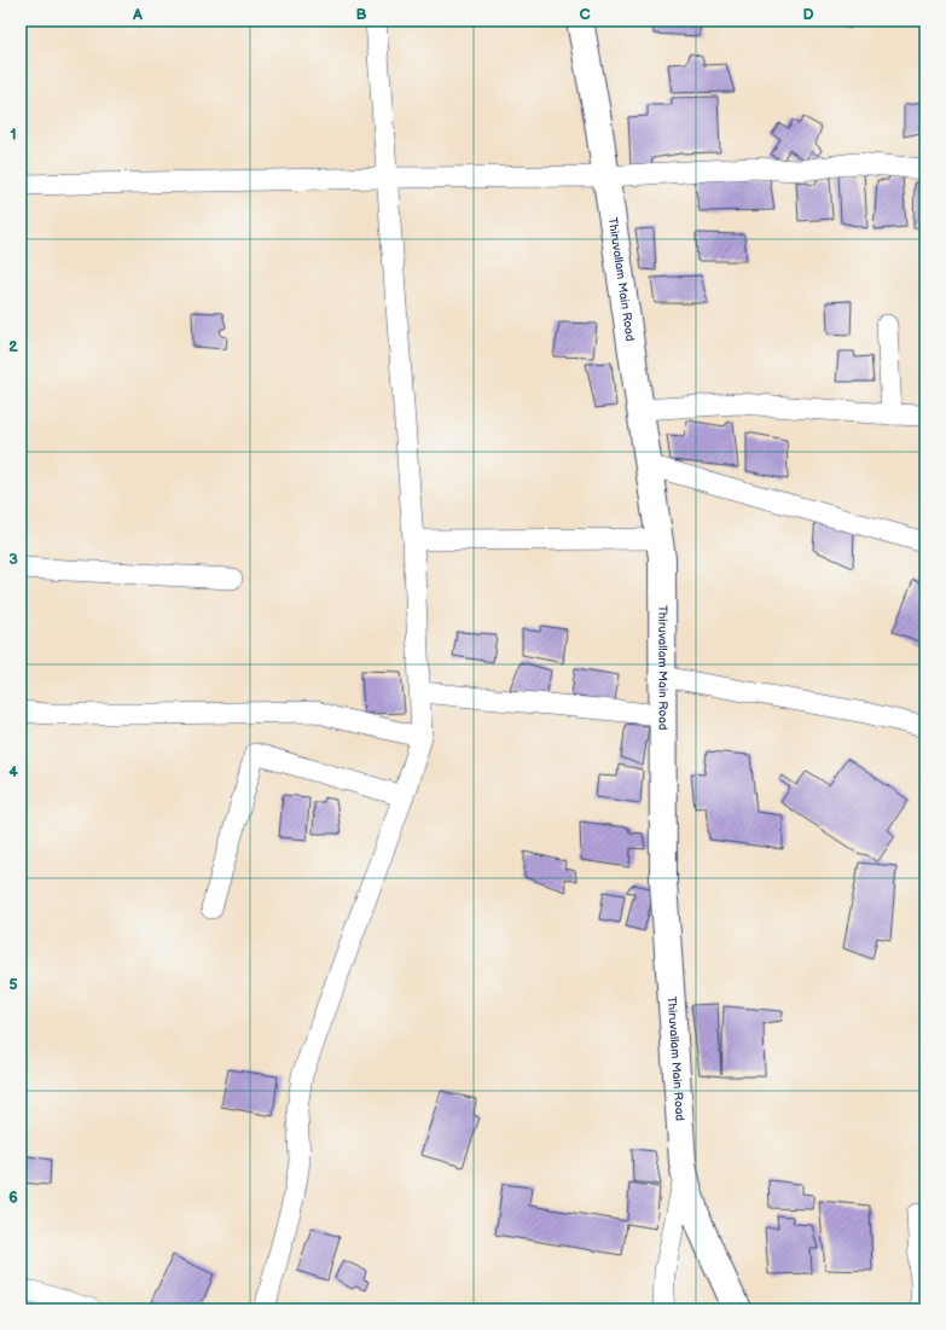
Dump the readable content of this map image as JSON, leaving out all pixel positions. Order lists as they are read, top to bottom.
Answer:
{
  "streets": {
    "main road": ["Thiruvallam Main Road"]
  },
  "grid": {
    "columns": [
      "A",
      "B",
      "C",
      "D"
    ],
    "rows": [
      "1",
      "2",
      "3",
      "4",
      "5",
      "6"
    ]
  }
}
